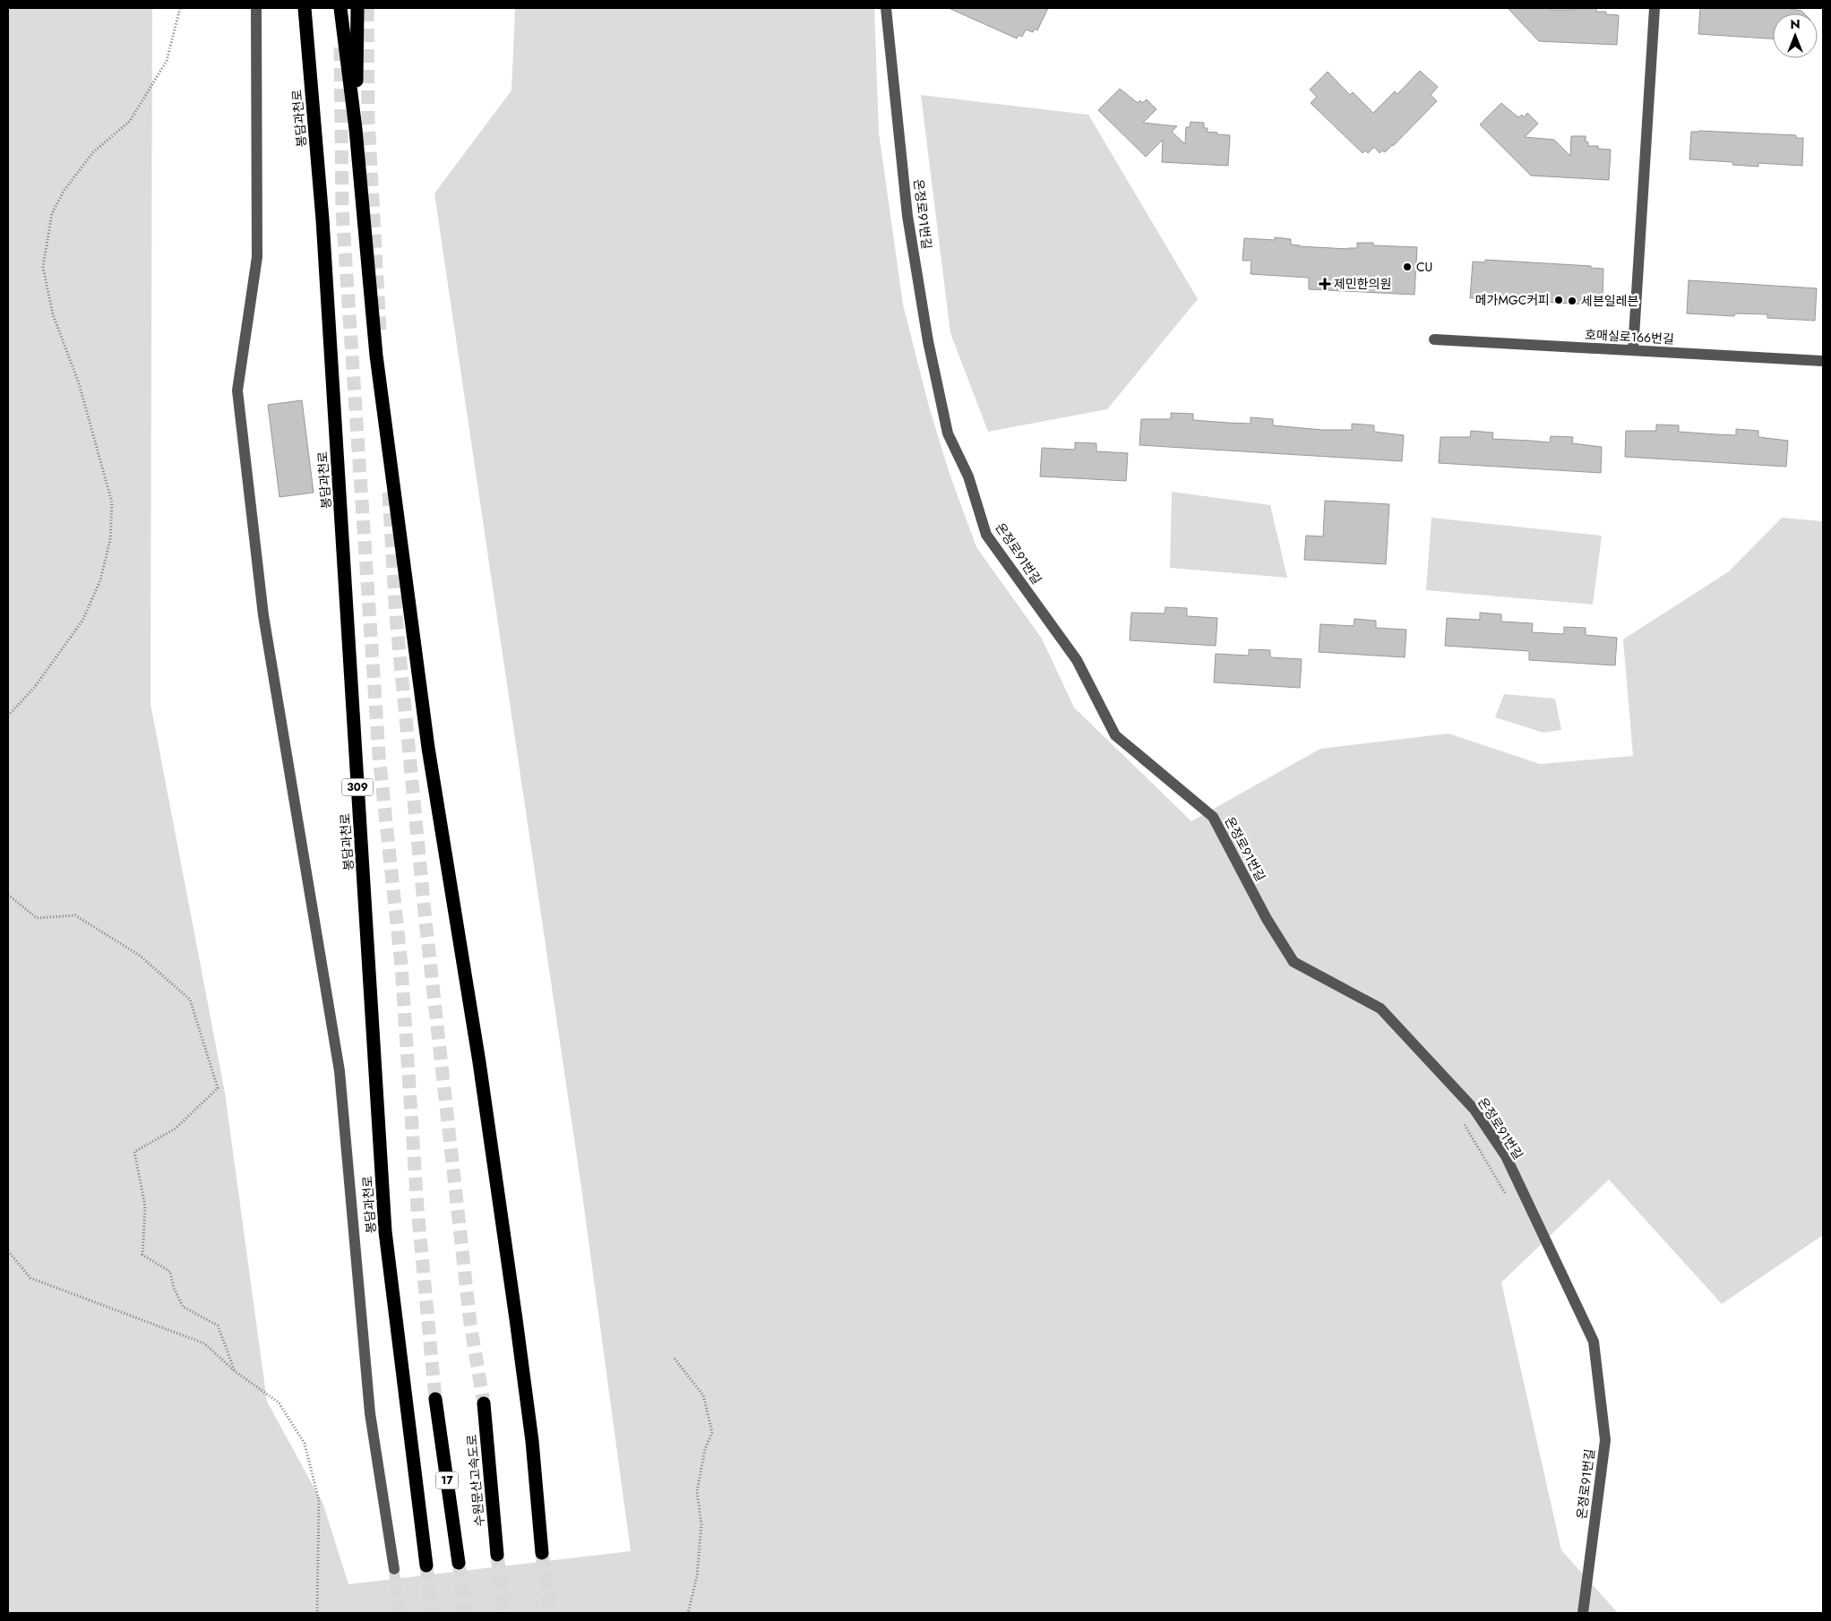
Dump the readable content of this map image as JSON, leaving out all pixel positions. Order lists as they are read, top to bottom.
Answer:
{
  "streets": {
    "highway": [
      "봉담과천로",
      "309",
      "17",
      "수원문산고속도로"
    ],
    "street": ["온정로91번길", "호매실로166번길"]
  },
  "places": {
    "other": ["CU", "메가MGC커피", "세븐일레븐"],
    "health": ["제민한의원"]
  },
  "north": "top"
}
